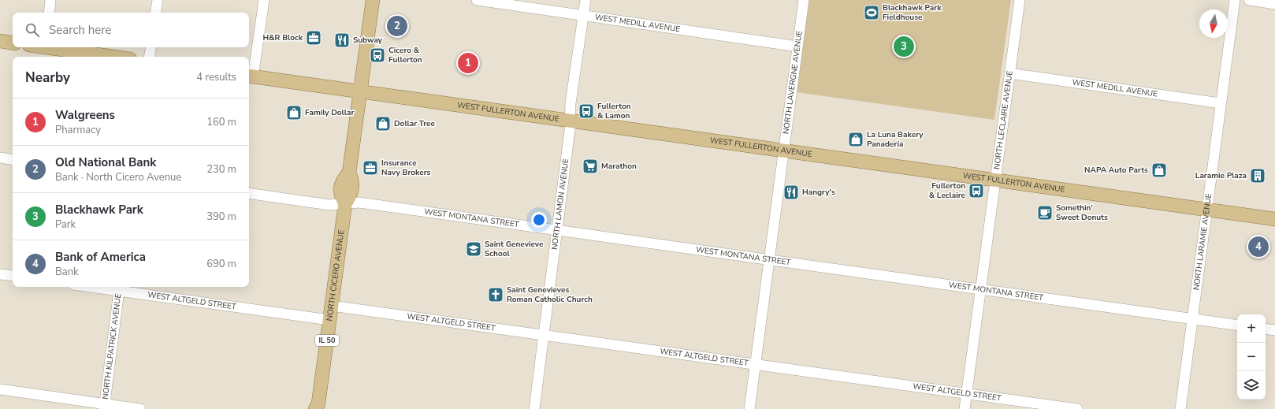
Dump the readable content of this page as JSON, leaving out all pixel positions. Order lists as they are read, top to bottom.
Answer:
{
  "streets": {
    "main road": ["WEST FULLERTON AVENUE", "NORTH CICERO AVENUE", "IL 50"],
    "street": [
      "WEST MEDILL AVENUE",
      "NORTH LAVERGNE AVENUE",
      "NORTH LECLAIRE AVENUE",
      "NORTH LAMON AVENUE",
      "WEST MONTANA STREET",
      "NORTH LARAMIE AVENUE",
      "WEST ALTGELD STREET",
      "NORTH KILPATRICK AVENUE"
    ]
  },
  "crossings": [
    ["WEST MEDILL AVENUE", "NORTH LAVERGNE AVENUE"],
    ["WEST MEDILL AVENUE", "NORTH LECLAIRE AVENUE"],
    ["WEST MEDILL AVENUE", "NORTH LAMON AVENUE"],
    ["WEST MEDILL AVENUE", "NORTH LARAMIE AVENUE"],
    ["NORTH LAVERGNE AVENUE", "WEST FULLERTON AVENUE"],
    ["NORTH LAVERGNE AVENUE", "WEST MONTANA STREET"],
    ["NORTH LAVERGNE AVENUE", "WEST ALTGELD STREET"],
    ["WEST FULLERTON AVENUE", "NORTH LECLAIRE AVENUE"],
    ["WEST FULLERTON AVENUE", "NORTH LAMON AVENUE"],
    ["WEST FULLERTON AVENUE", "NORTH LARAMIE AVENUE"],
    ["WEST FULLERTON AVENUE", "NORTH CICERO AVENUE"],
    ["NORTH LECLAIRE AVENUE", "WEST MONTANA STREET"],
    ["NORTH LECLAIRE AVENUE", "WEST ALTGELD STREET"],
    ["NORTH LAMON AVENUE", "WEST MONTANA STREET"],
    ["NORTH LAMON AVENUE", "WEST ALTGELD STREET"],
    ["WEST MONTANA STREET", "NORTH LARAMIE AVENUE"],
    ["WEST MONTANA STREET", "NORTH CICERO AVENUE"],
    ["NORTH CICERO AVENUE", "WEST ALTGELD STREET"],
    ["WEST ALTGELD STREET", "NORTH KILPATRICK AVENUE"]
  ],
  "places": {
    "sports": ["Blackhawk Park Fieldhouse"],
    "office": ["H&R Block", "Insurance Navy Brokers"],
    "restaurant": ["Subway", "Hangry's"],
    "bus stop": ["Cicero & Fullerton", "Fullerton & Lamon", "Fullerton & Leclaire"],
    "shop": [
      "Family Dollar",
      "Dollar Tree",
      "La Luna Bakery Panaderia",
      "NAPA Auto Parts"
    ],
    "supermarket": ["Marathon"],
    "building": ["Laramie Plaza"],
    "cafe": ["Somethin’ Sweet Donuts"],
    "school or university": ["Saint Genevieve School"],
    "church": ["Saint Genevieves Roman Catholic Church"]
  },
  "north": "bottom",
  "page": {
    "search": "Search here",
    "pins": [
      "2",
      "3",
      "1",
      "4"
    ],
    "heading": ["Nearby", "4 results"],
    "list": [
      {
        "mark": "1",
        "name": "Walgreens",
        "note": "Pharmacy",
        "value": "160 m"
      },
      {
        "mark": "2",
        "name": "Old National Bank",
        "note": "Bank · North Cicero Avenue",
        "value": "230 m"
      },
      {
        "mark": "3",
        "name": "Blackhawk Park",
        "note": "Park",
        "value": "390 m"
      },
      {
        "mark": "4",
        "name": "Bank of America",
        "note": "Bank",
        "value": "690 m"
      }
    ],
    "map_buttons": ["+", "−"]
  }
}
